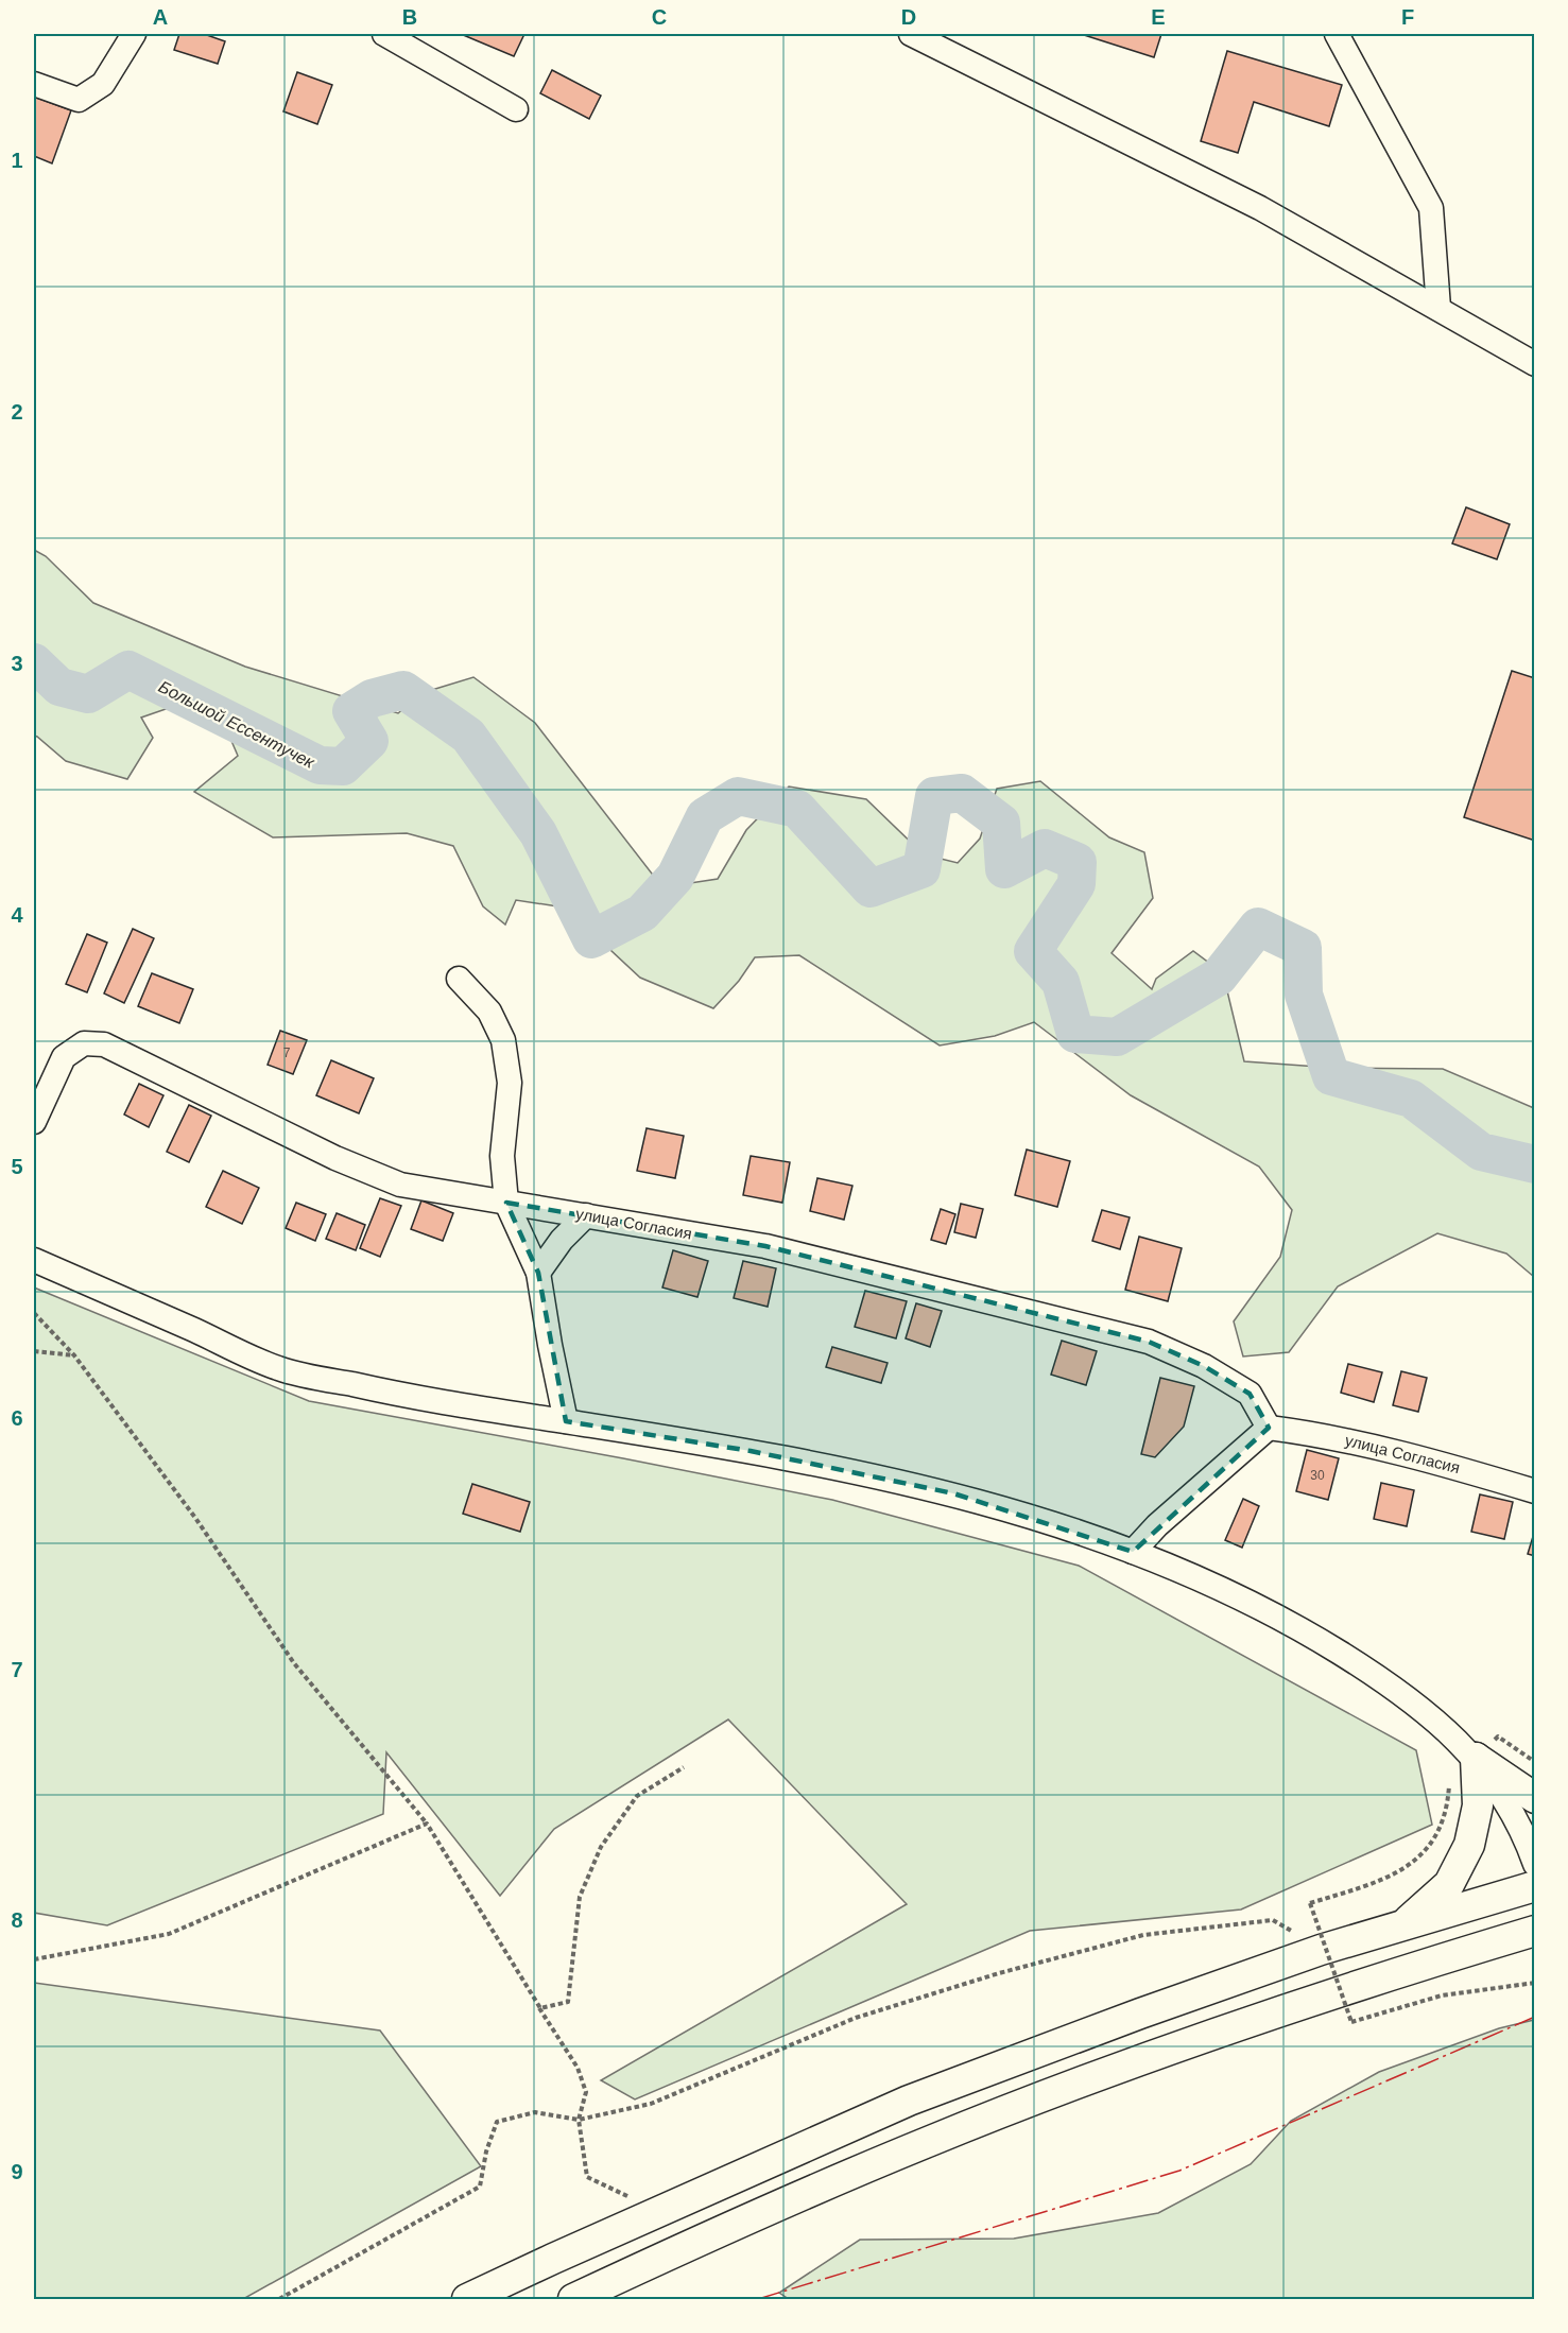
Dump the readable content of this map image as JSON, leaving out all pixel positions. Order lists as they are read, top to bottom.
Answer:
{
  "streets": {
    "street": ["улица Согласия"]
  },
  "water": ["Большой Ессентучек"],
  "house_numbers": ["7", "30"],
  "grid": {
    "columns": [
      "A",
      "B",
      "C",
      "D",
      "E",
      "F"
    ],
    "rows": [
      "1",
      "2",
      "3",
      "4",
      "5",
      "6",
      "7",
      "8",
      "9"
    ]
  }
}
